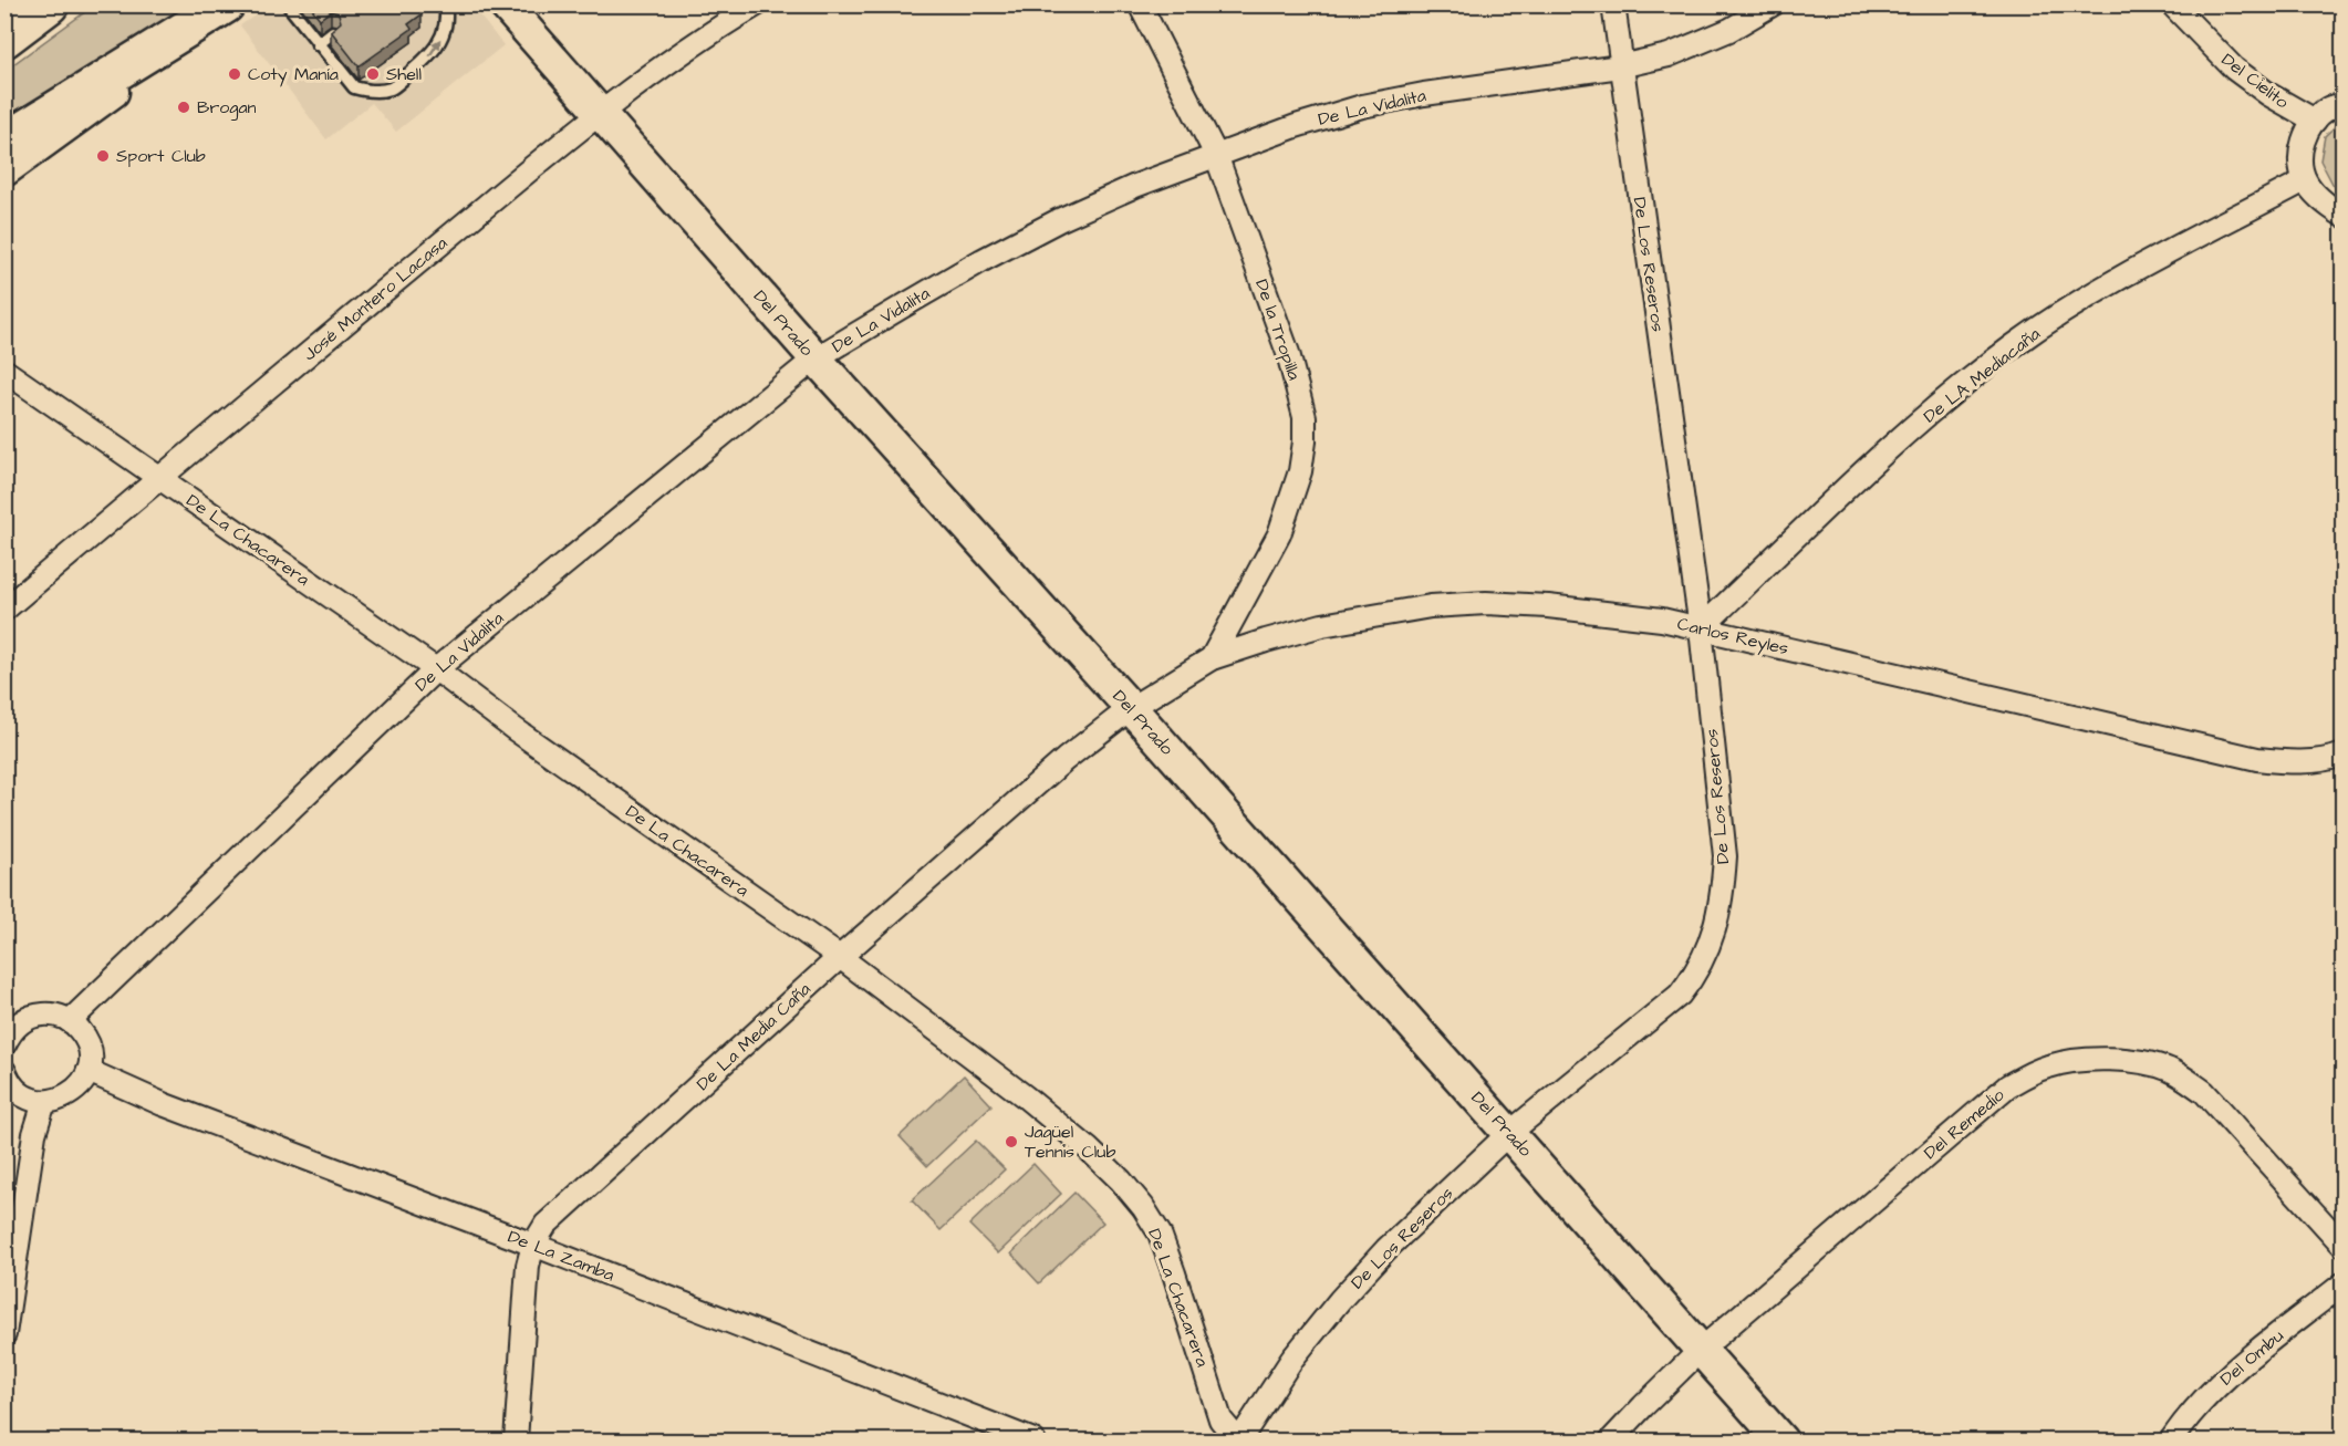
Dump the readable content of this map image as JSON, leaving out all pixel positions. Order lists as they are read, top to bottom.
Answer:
{
  "streets": {
    "street": [
      "Del Cielito",
      "De La Vidalita",
      "De Los Reseros",
      "José Montero Lacasa",
      "Del Prado",
      "De la Tropilla",
      "De LA Mediacaña",
      "De La Chacarera",
      "Carlos Reyles",
      "De La Media Caña",
      "Del Remedio",
      "De La Zamba",
      "Del Ombu"
    ]
  },
  "crossings": [
    ["De La Vidalita", "De Los Reseros"],
    ["De La Vidalita", "Del Prado"],
    ["De La Vidalita", "De la Tropilla"],
    ["De La Vidalita", "De La Chacarera"],
    ["De Los Reseros", "Del Prado"],
    ["De Los Reseros", "De LA Mediacaña"],
    ["De Los Reseros", "De La Chacarera"],
    ["De Los Reseros", "Carlos Reyles"],
    ["José Montero Lacasa", "Del Prado"],
    ["José Montero Lacasa", "De La Chacarera"],
    ["Del Prado", "Carlos Reyles"],
    ["Del Prado", "De La Media Caña"],
    ["Del Prado", "Del Remedio"],
    ["De la Tropilla", "Carlos Reyles"],
    ["De LA Mediacaña", "Carlos Reyles"],
    ["De La Chacarera", "De La Media Caña"],
    ["Carlos Reyles", "De La Media Caña"],
    ["De La Media Caña", "De La Zamba"]
  ],
  "places": [
    "Coty Manía",
    "Shell",
    "Brogan",
    "Sport Club",
    "Jagüel Tennis Club"
  ]
}
